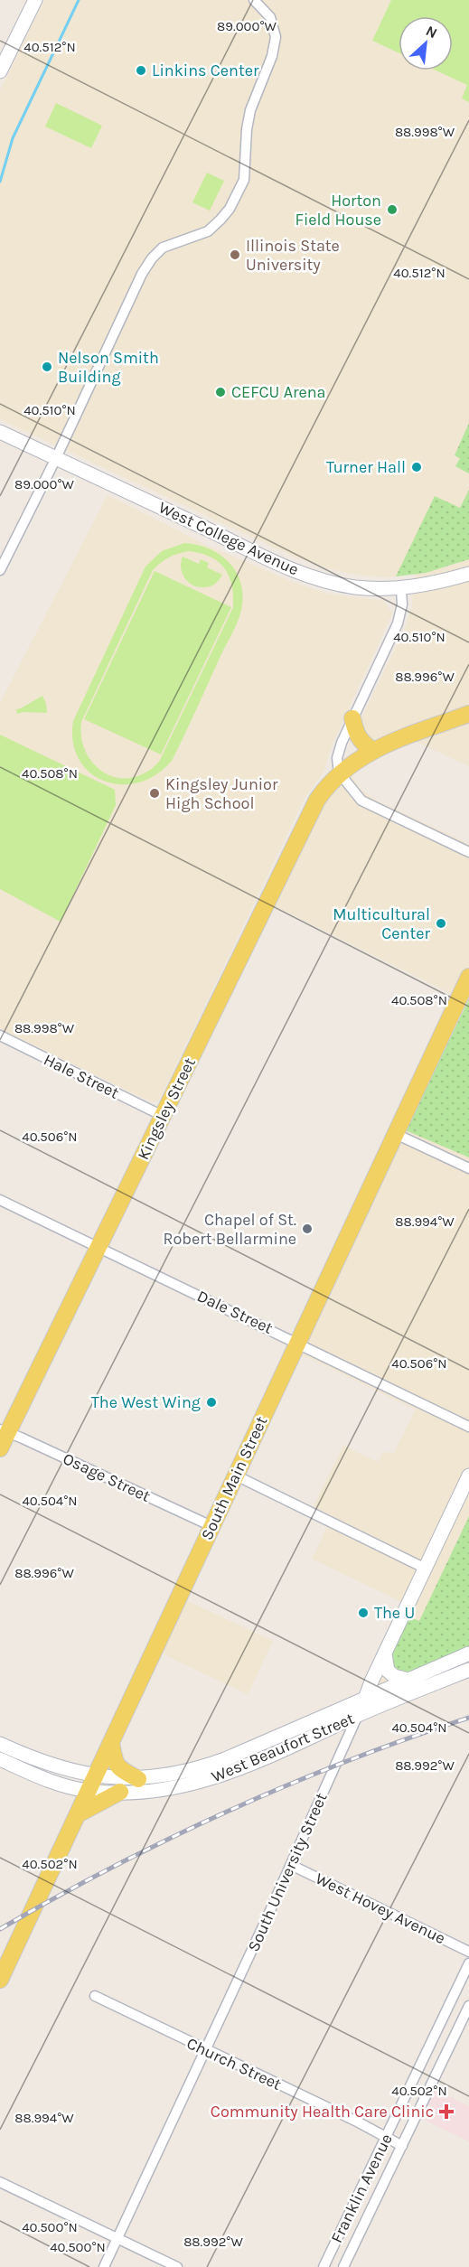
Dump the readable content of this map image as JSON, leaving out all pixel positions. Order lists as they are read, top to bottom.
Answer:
{
  "streets": {
    "main road": [
      "West College Avenue",
      "Kingsley Street",
      "South Main Street",
      "West Beaufort Street",
      "South University Street"
    ],
    "street": [
      "Hale Street",
      "Dale Street",
      "Osage Street",
      "West Hovey Avenue",
      "Church Street",
      "Franklin Avenue"
    ]
  },
  "crossings": [
    ["Hale Street", "Kingsley Street"],
    ["Kingsley Street", "Dale Street"],
    ["Kingsley Street", "Osage Street"],
    ["Dale Street", "South Main Street"],
    ["Osage Street", "South Main Street"],
    ["South Main Street", "West Beaufort Street"],
    ["West Beaufort Street", "South University Street"],
    ["South University Street", "West Hovey Avenue"],
    ["South University Street", "Church Street"],
    ["Church Street", "Franklin Avenue"]
  ],
  "places": {
    "other": [
      "Linkins Center",
      "Horton Field House",
      "Illinois State University",
      "Nelson Smith Building",
      "CEFCU Arena",
      "Turner Hall",
      "Kingsley Junior High School",
      "Multicultural Center",
      "Chapel of St. Robert Bellarmine",
      "The West Wing",
      "The U"
    ],
    "health": ["Community Health Care Clinic"]
  },
  "north": "top right",
  "coordinates": [
    "89.000°W",
    "40.512°N",
    "88.998°W",
    "40.510°N",
    "88.996°W",
    "40.508°N",
    "40.506°N",
    "88.994°W",
    "40.504°N",
    "88.992°W",
    "40.502°N",
    "40.500°N"
  ]
}
